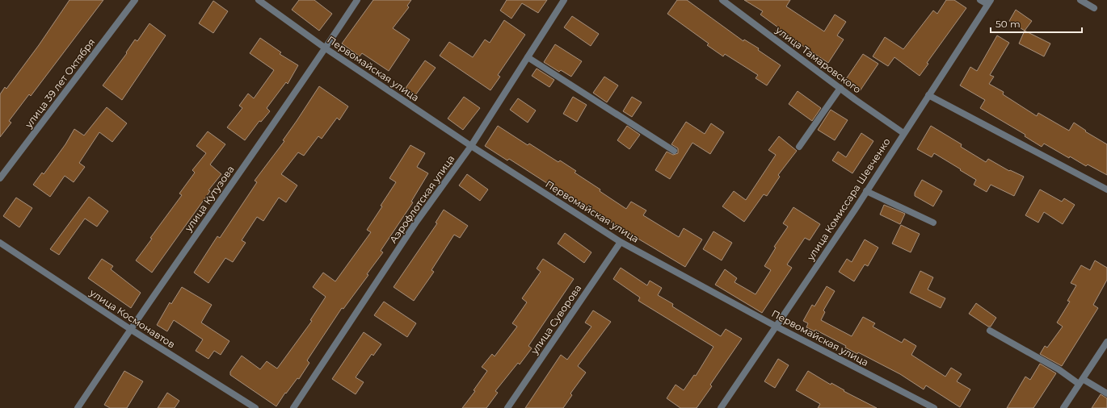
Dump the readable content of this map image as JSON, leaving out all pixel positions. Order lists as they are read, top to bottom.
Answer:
{
  "streets": {
    "street": [
      "улица Тамаровского",
      "Первомайская улица",
      "улица 39 лет Октября",
      "улица Кутузова",
      "Аэрофлотская улица",
      "улица Комиссара Шевченко",
      "улица Космонавтов",
      "улица Суворова"
    ]
  },
  "crossings": [
    ["улица Тамаровского", "улица Комиссара Шевченко"],
    ["Первомайская улица", "улица Кутузова"],
    ["Первомайская улица", "Аэрофлотская улица"],
    ["Первомайская улица", "улица Комиссара Шевченко"],
    ["Первомайская улица", "улица Суворова"],
    ["улица Кутузова", "улица Космонавтов"]
  ],
  "scale_bar": "50 m"
}
